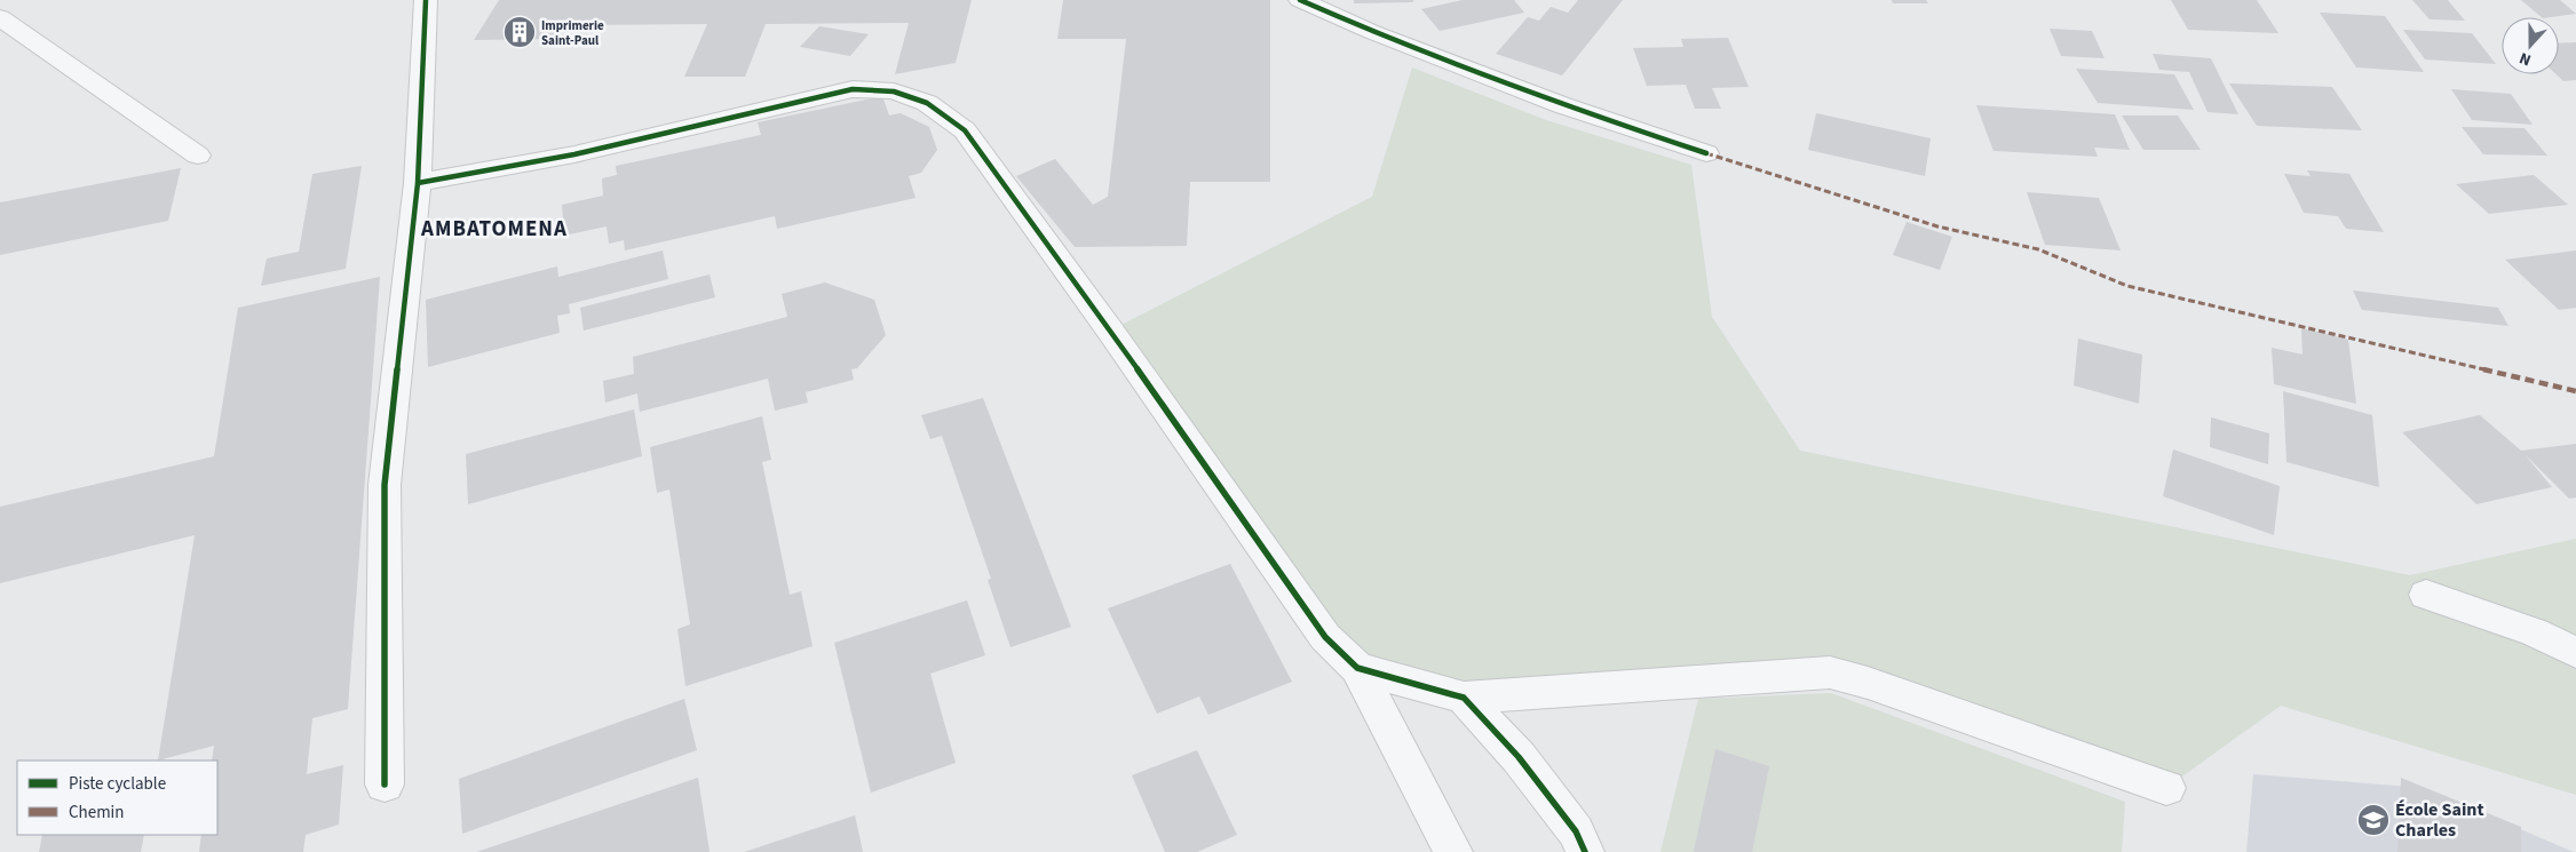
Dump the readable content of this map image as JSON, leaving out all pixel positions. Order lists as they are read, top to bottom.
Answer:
{
  "districts": ["AMBATOMENA"],
  "places": {
    "building": ["Imprimerie Saint-Paul"],
    "school or university": ["École Saint Charles"]
  },
  "legend": ["Piste cyclable", "Chemin"],
  "north": "bottom"
}
